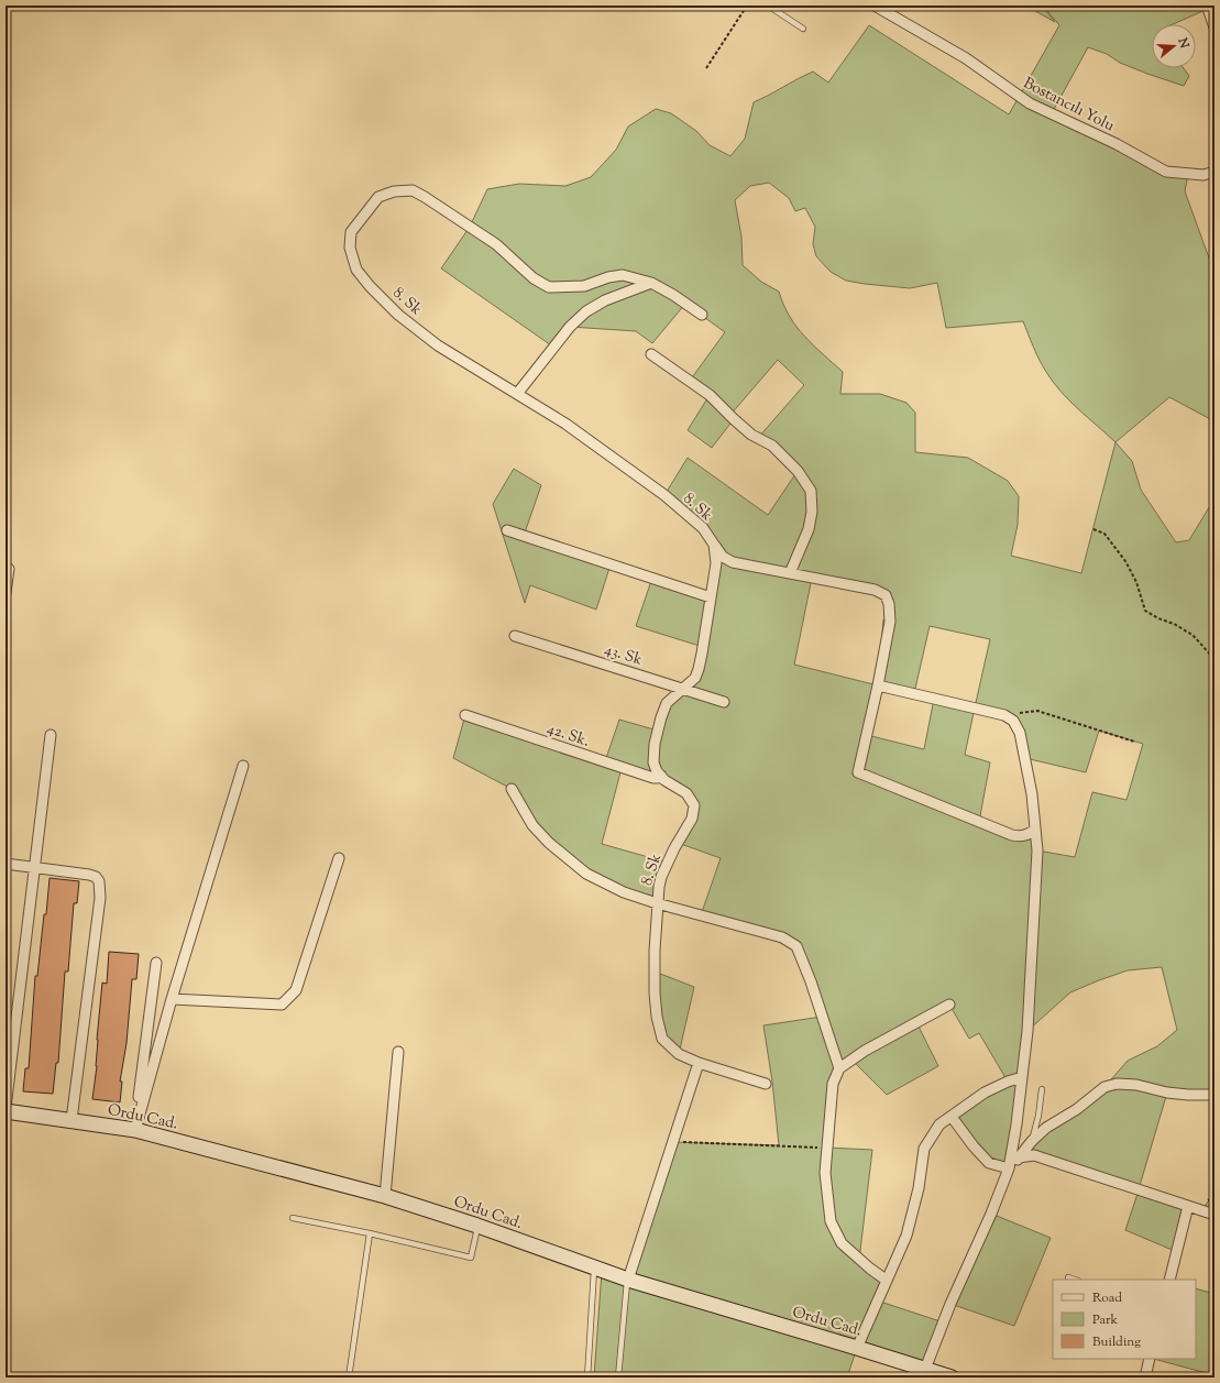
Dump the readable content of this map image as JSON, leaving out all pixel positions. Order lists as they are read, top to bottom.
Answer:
{
  "streets": {
    "main road": ["Ordu Cad."],
    "street": [
      "Bostancılı Yolu",
      "8. Sk",
      "43. Sk",
      "42. Sk."
    ]
  },
  "crossings": [
    ["8. Sk", "43. Sk"],
    ["8. Sk", "42. Sk."]
  ],
  "legend": ["Road", "Park", "Building"],
  "north": "right"
}
